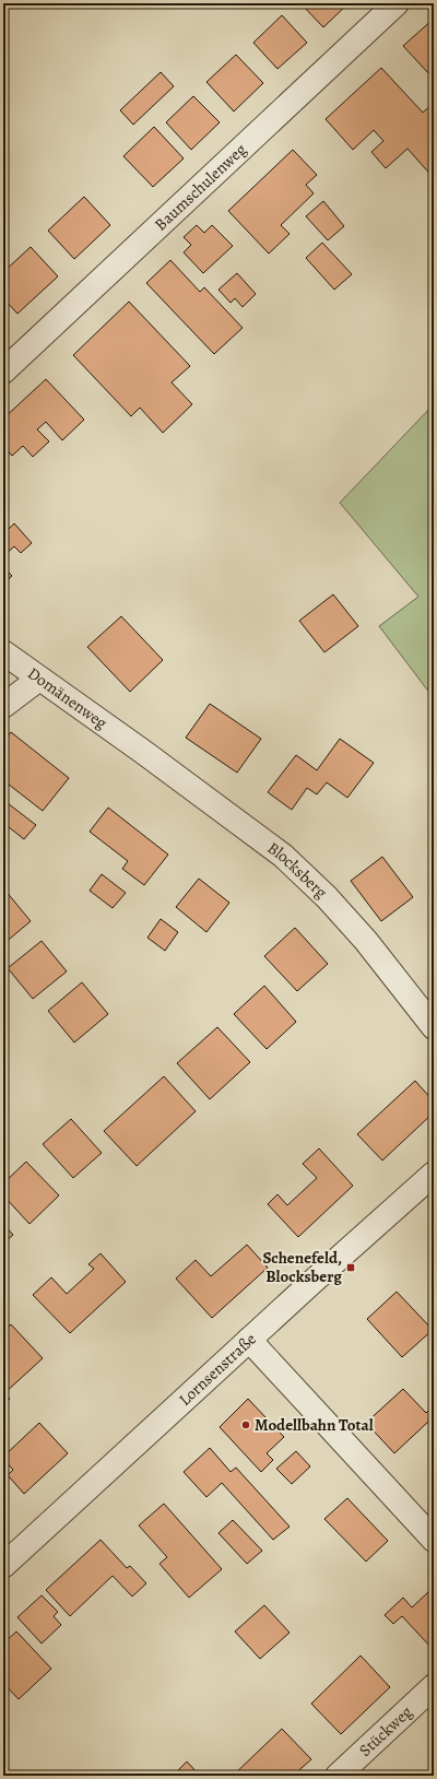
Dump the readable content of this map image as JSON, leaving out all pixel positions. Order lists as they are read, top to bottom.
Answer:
{
  "streets": {
    "street": [
      "Baumschulenweg",
      "Domänenweg",
      "Blocksberg",
      "Lornsenstraße",
      "Stückweg"
    ]
  },
  "crossings": [
    ["Domänenweg", "Blocksberg"]
  ],
  "places": {
    "transit": ["Schenefeld, Blocksberg"],
    "other": ["Modellbahn Total"]
  }
}
